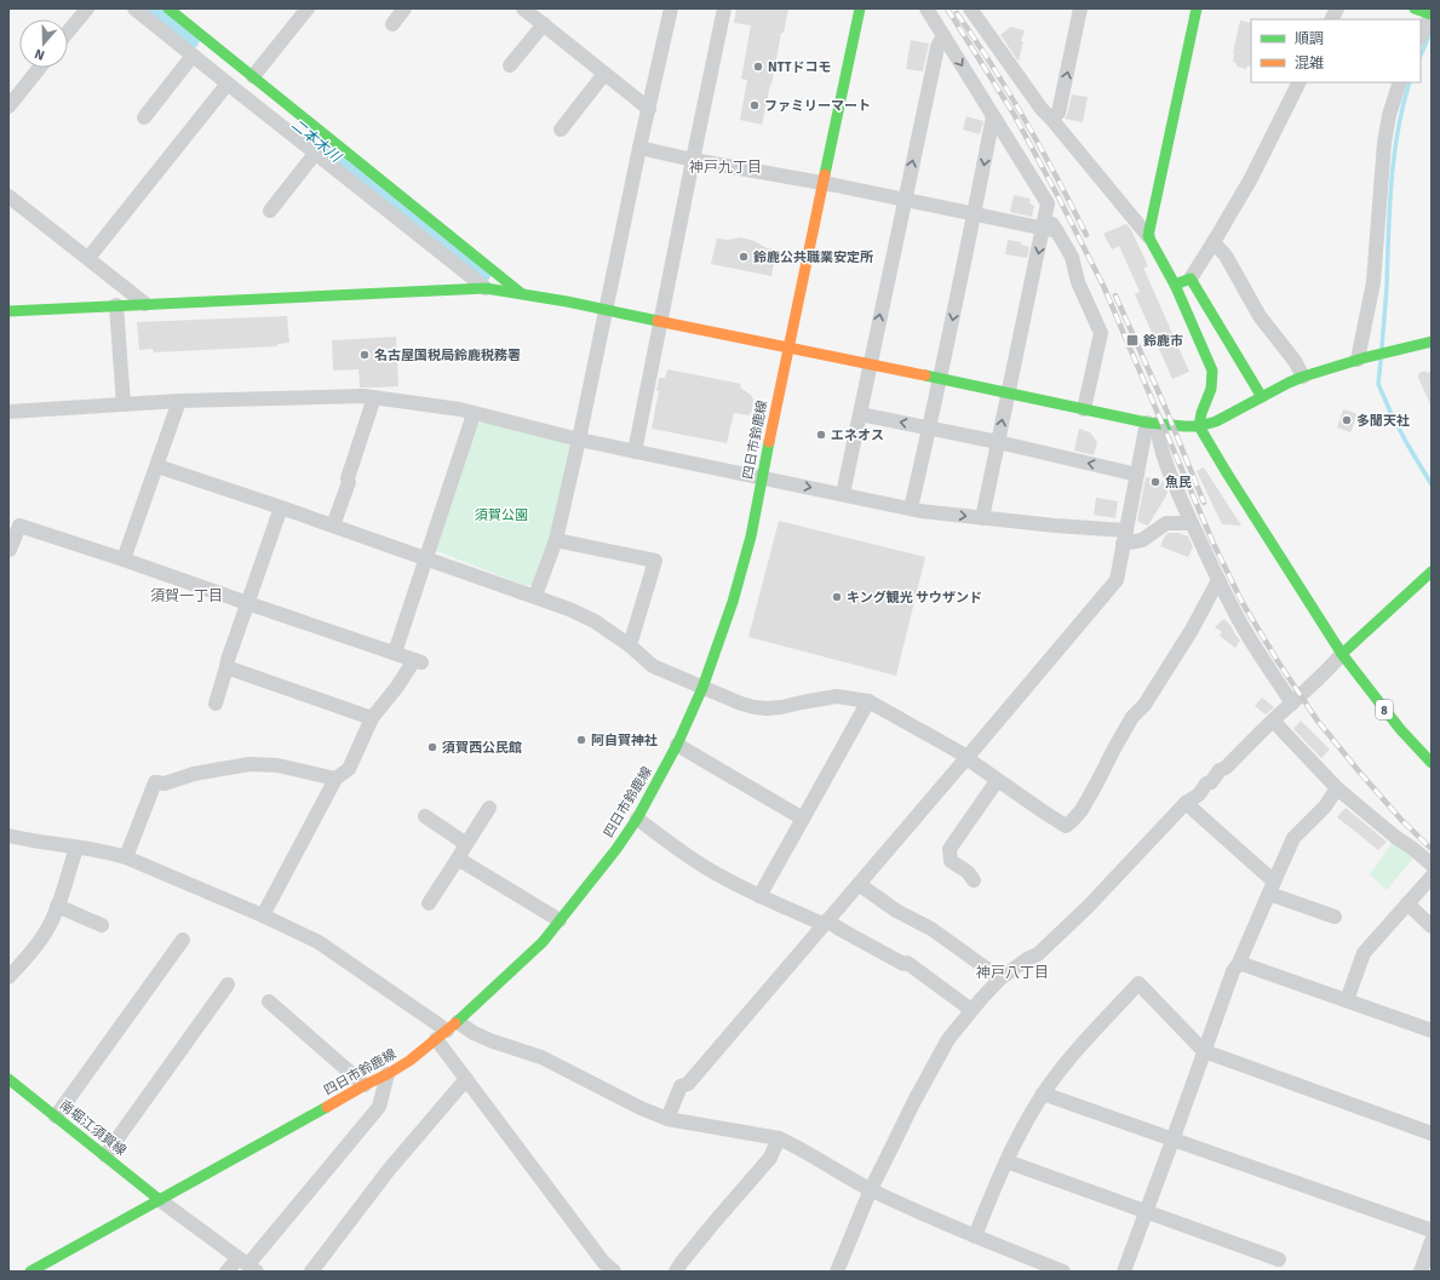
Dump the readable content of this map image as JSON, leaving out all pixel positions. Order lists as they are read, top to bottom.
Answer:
{
  "streets": {
    "street": ["四日市鈴鹿線", "8", "南堀江須賀線"]
  },
  "crossings": [
    ["四日市鈴鹿線", "南堀江須賀線"]
  ],
  "districts": ["神戸九丁目", "須賀一丁目", "神戸八丁目"],
  "water": ["二本木川"],
  "parks": ["須賀公園"],
  "places": {
    "other": [
      "NTTドコモ",
      "ファミリーマート",
      "鈴鹿公共職業安定所",
      "名古屋国税局鈴鹿税務署",
      "多聞天社",
      "エネオス",
      "魚民",
      "キング観光 サウザンド",
      "阿自賀神社",
      "須賀西公民館"
    ],
    "transit": ["鈴鹿市"]
  },
  "legend": ["順調", "混雑"],
  "north": "bottom"
}
